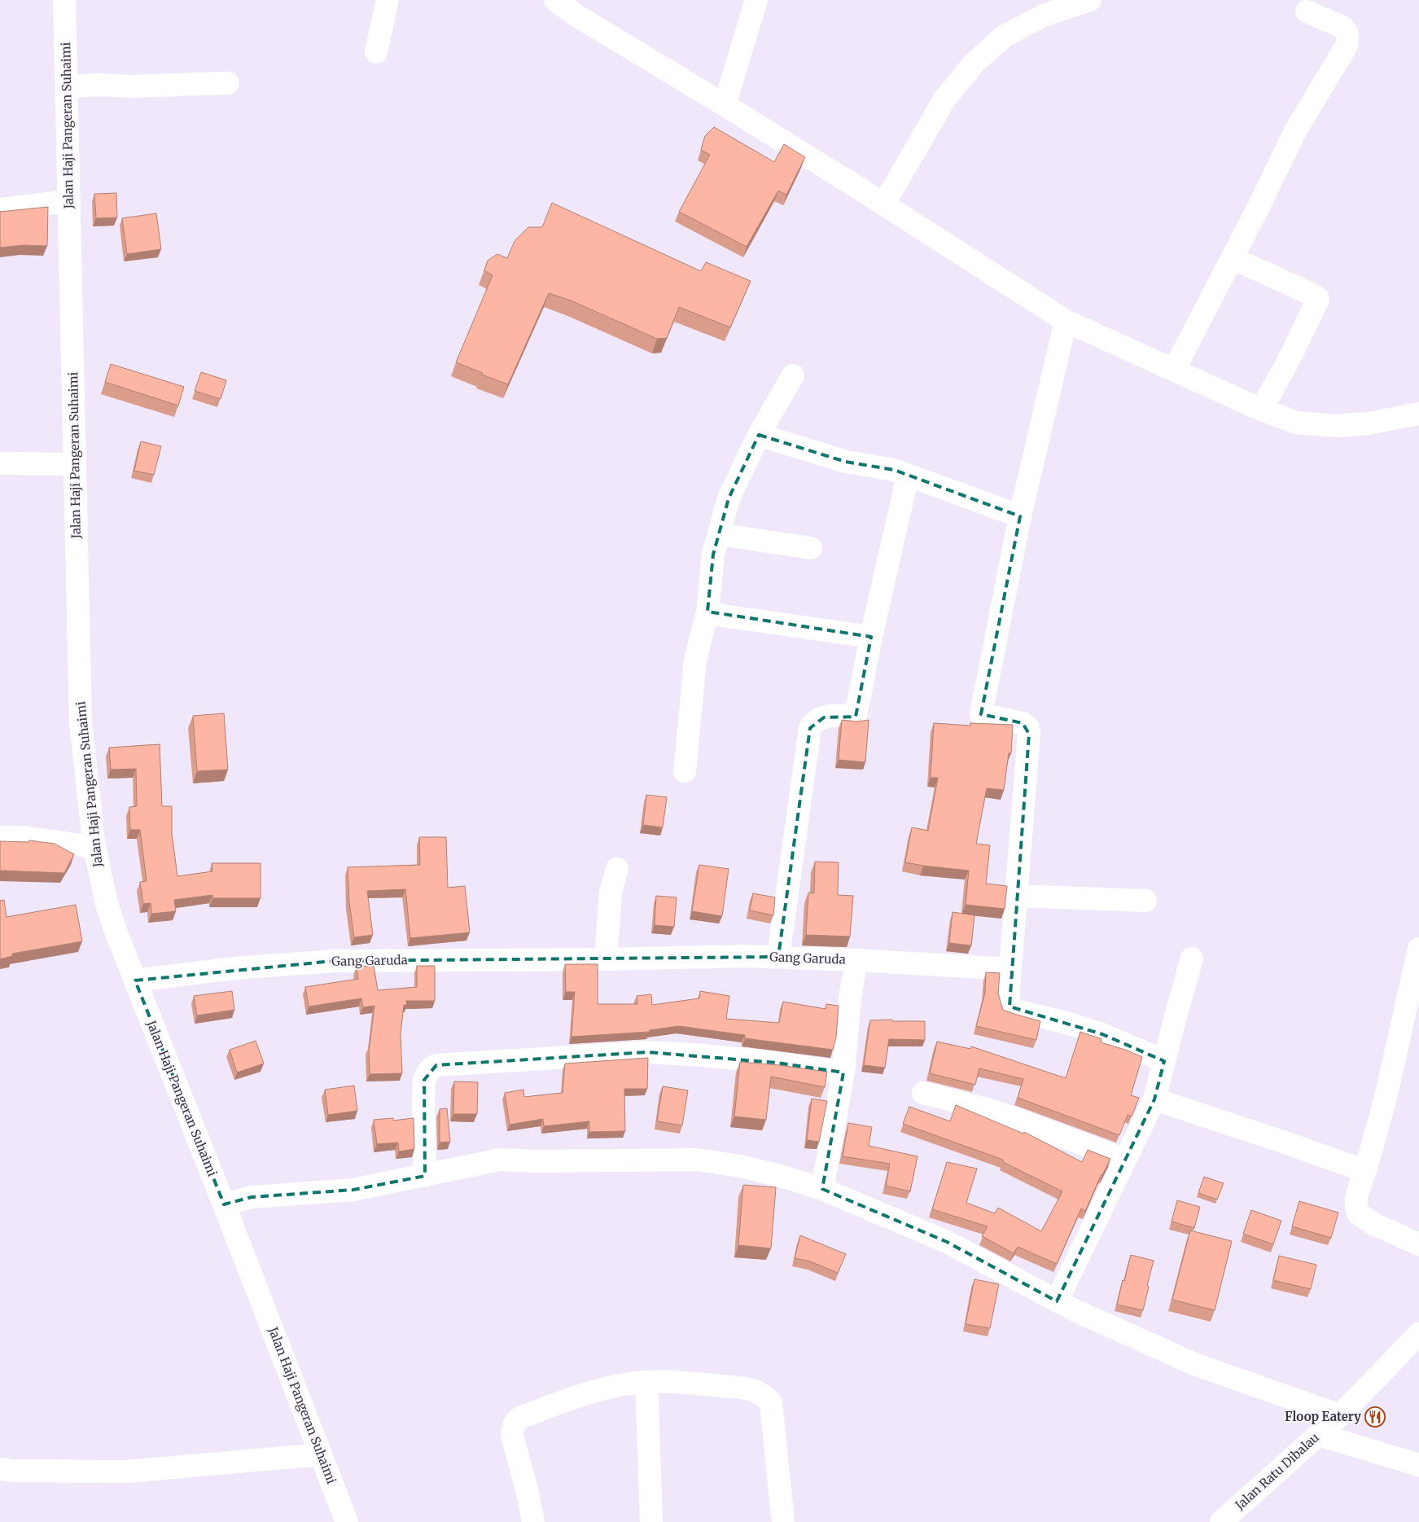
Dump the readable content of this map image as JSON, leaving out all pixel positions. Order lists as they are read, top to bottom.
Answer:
{
  "streets": {
    "street": ["Jalan Haji Pangeran Suhaimi", "Gang Garuda", "Jalan Ratu Dibalau"]
  },
  "crossings": [
    ["Jalan Haji Pangeran Suhaimi", "Gang Garuda"]
  ],
  "places": {
    "restaurant": ["Floop Eatery"]
  }
}
